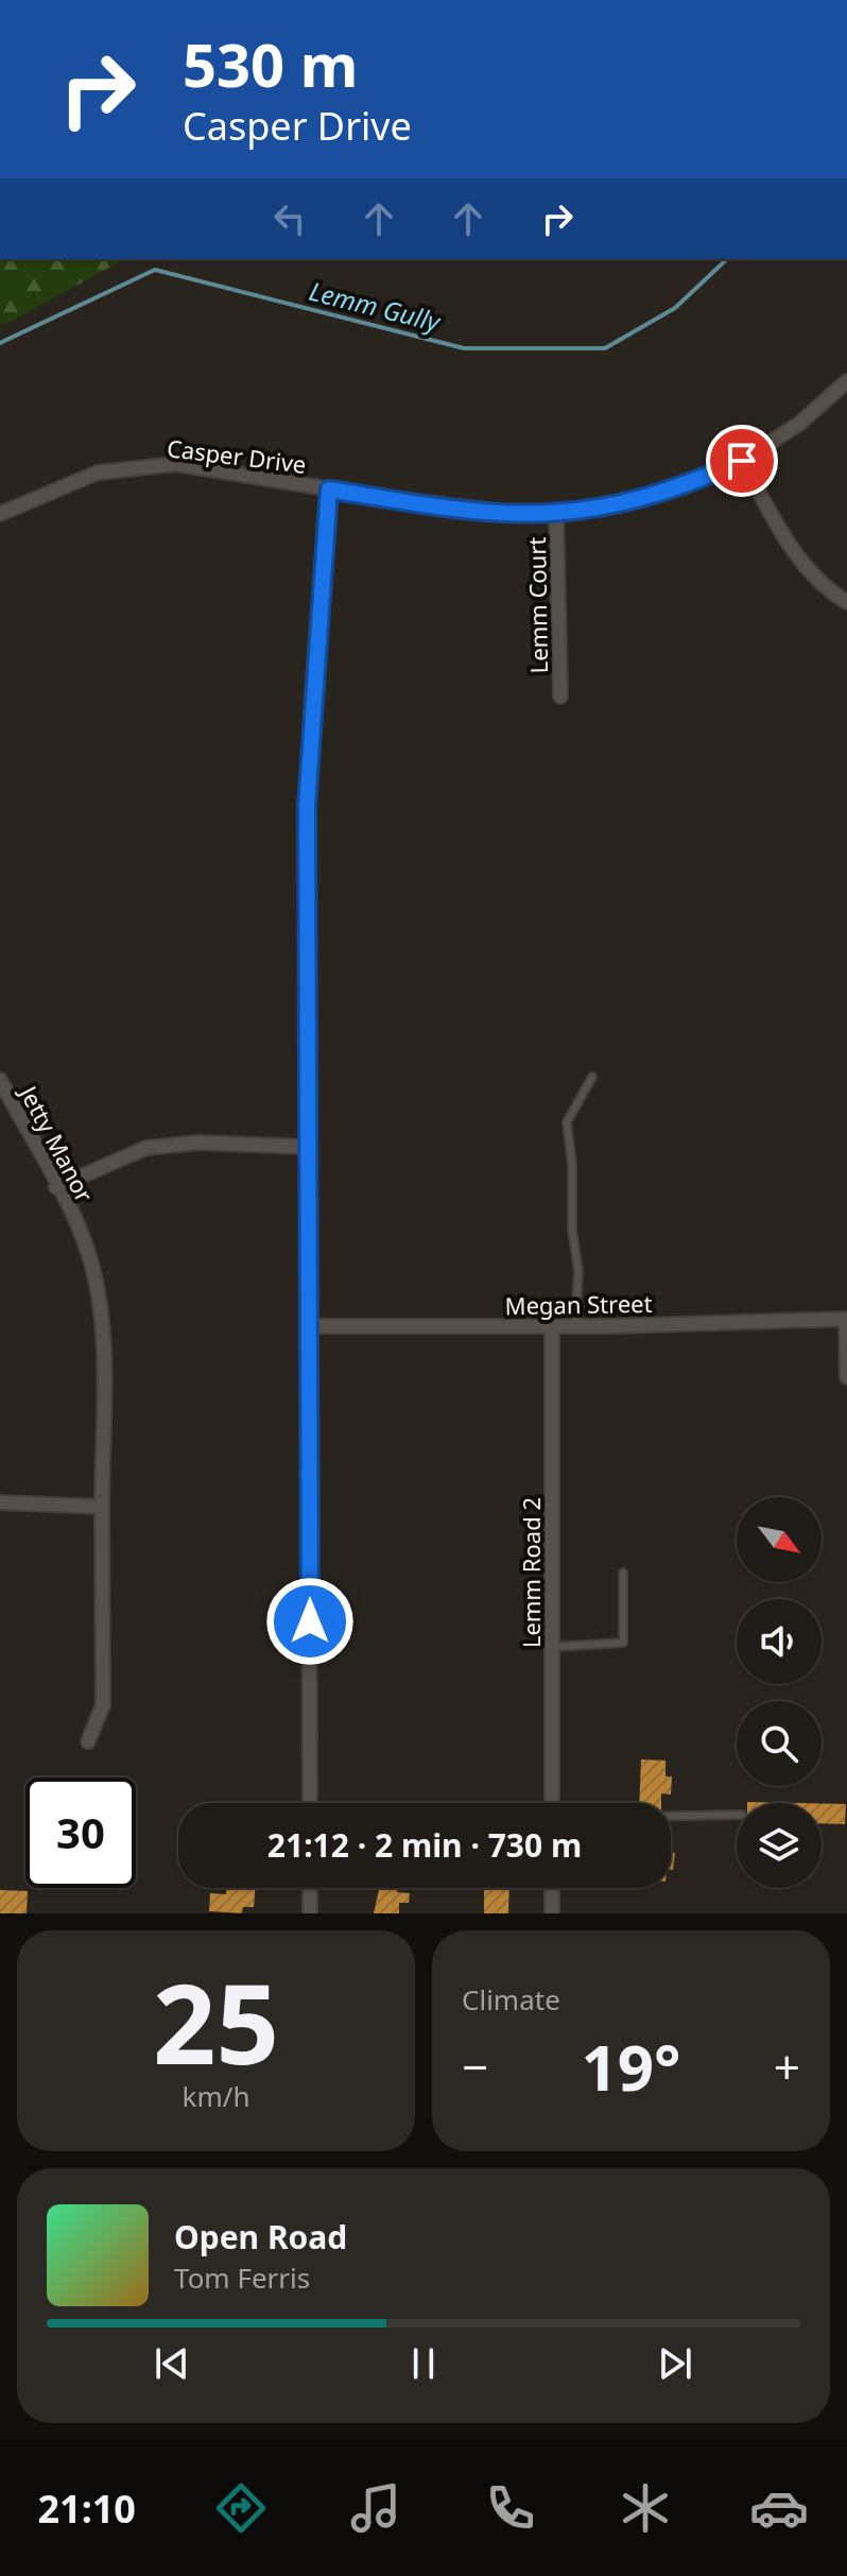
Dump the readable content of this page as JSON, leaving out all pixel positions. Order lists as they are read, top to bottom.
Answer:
{
  "streets": {
    "street": [
      "Casper Drive",
      "Lemm Court",
      "Jetty Manor",
      "Megan Street",
      "Lemm Road 2"
    ]
  },
  "crossings": [
    ["Casper Drive", "Lemm Court"],
    ["Megan Street", "Lemm Road 2"]
  ],
  "water": ["Lemm Gully"],
  "north": "bottom right",
  "page": {
    "turn": ["530 m", "Casper Drive"],
    "limit": "30",
    "trip": "21:12 · 2 min · 730 m",
    "tile": [
      ["25", "km/h"],
      "Climate"
    ],
    "heat": ["−", "19°", "+"],
    "song": ["Open Road", "Tom Ferris"],
    "tabs": "21:10"
  }
}
